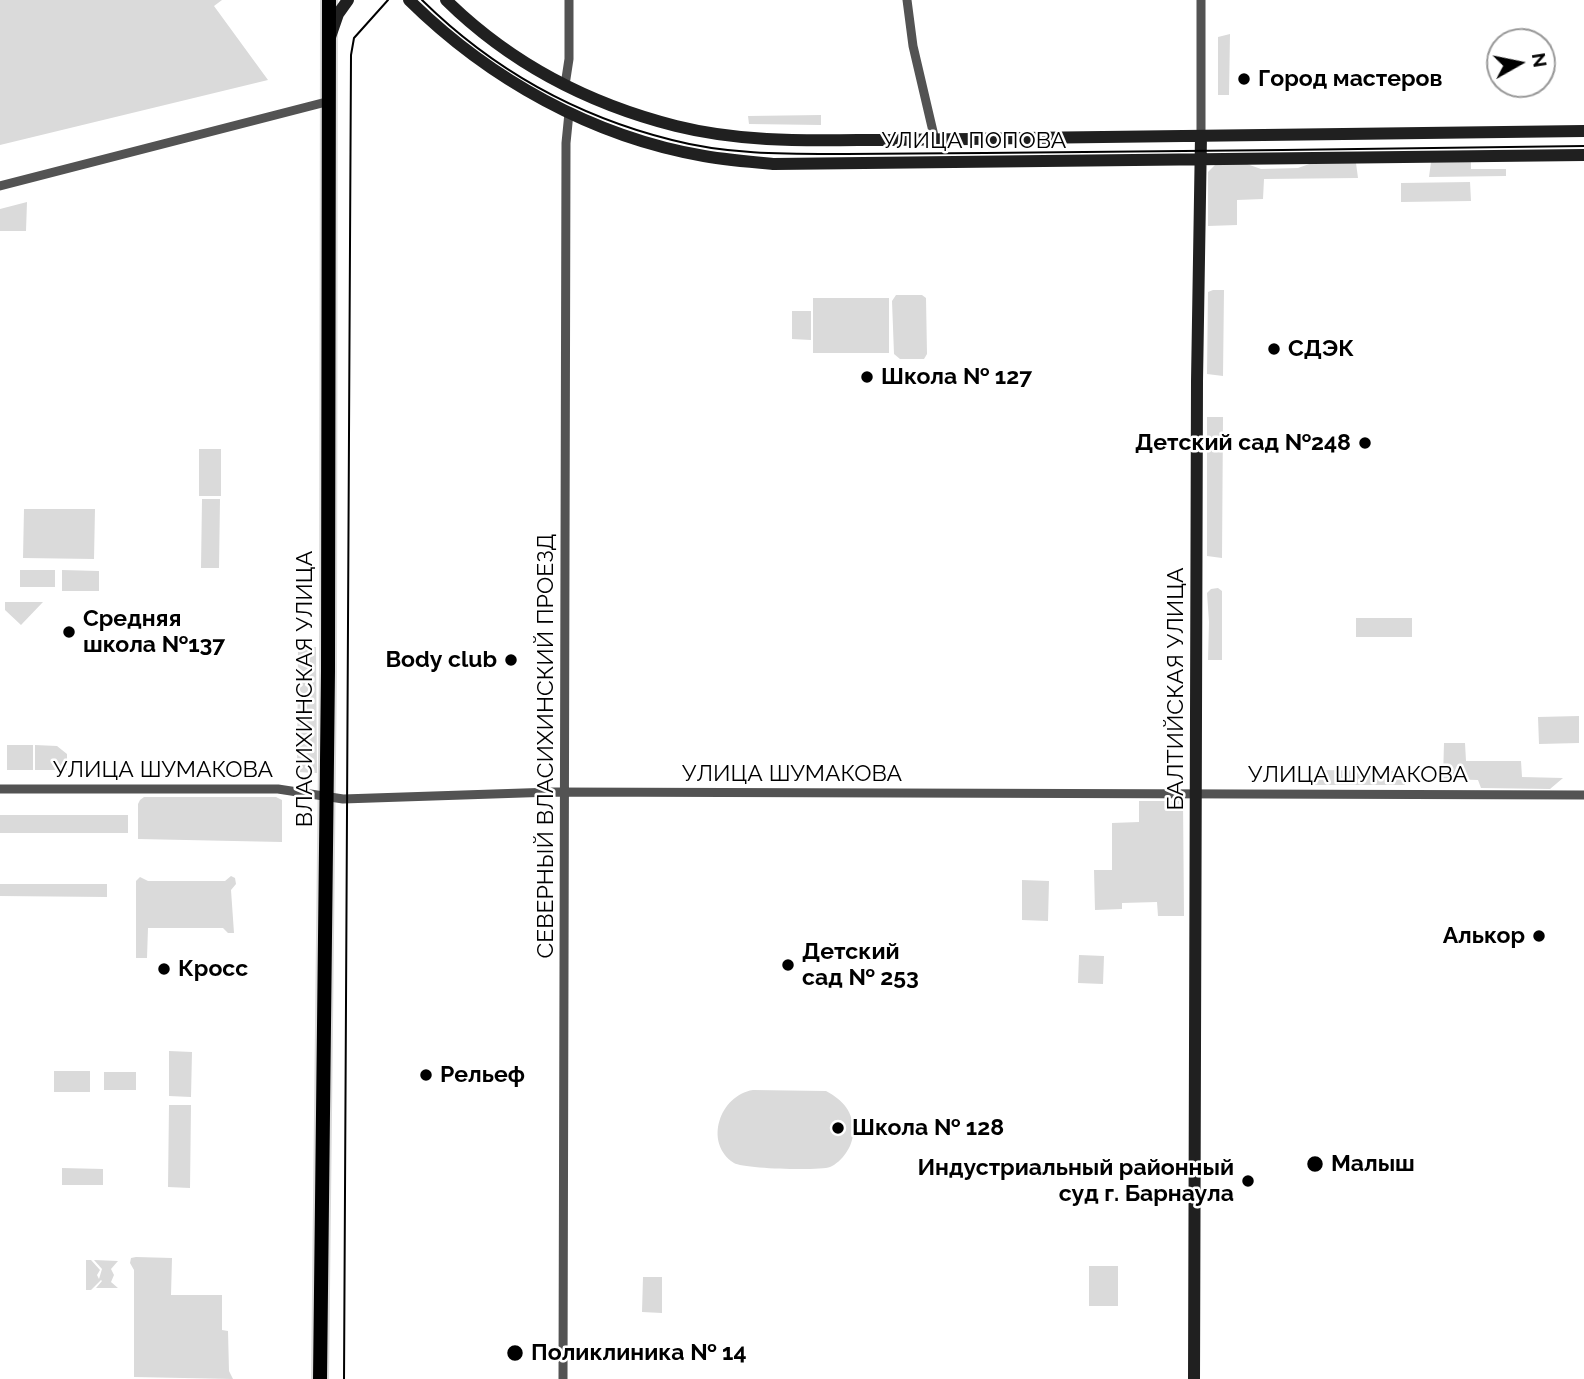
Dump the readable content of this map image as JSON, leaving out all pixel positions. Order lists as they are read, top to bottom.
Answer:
{
  "streets": {
    "highway": ["ВЛАСИХИНСКАЯ УЛИЦА"],
    "main road": ["УЛИЦА ПОПОВА", "БАЛТИЙСКАЯ УЛИЦА"],
    "street": ["СЕВЕРНЫЙ ВЛАСИХИНСКИЙ ПРОЕЗД", "УЛИЦА ШУМАКОВА"]
  },
  "crossings": [
    ["УЛИЦА ПОПОВА", "БАЛТИЙСКАЯ УЛИЦА"],
    ["УЛИЦА ПОПОВА", "СЕВЕРНЫЙ ВЛАСИХИНСКИЙ ПРОЕЗД"],
    ["ВЛАСИХИНСКАЯ УЛИЦА", "УЛИЦА ШУМАКОВА"],
    ["БАЛТИЙСКАЯ УЛИЦА", "УЛИЦА ШУМАКОВА"],
    ["СЕВЕРНЫЙ ВЛАСИХИНСКИЙ ПРОЕЗД", "УЛИЦА ШУМАКОВА"]
  ],
  "places": [
    "Город мастеров",
    "СДЭК",
    "Школа № 127",
    "Детский сад №248",
    "Средняя школа №137",
    "Body club",
    "Алькор",
    "Детский сад № 253",
    "Кросс",
    "Рельеф",
    "Школа № 128",
    "Малыш",
    "Индустриальный районный суд г. Барнаула",
    "Поликлиника № 14"
  ],
  "north": "right"
}
